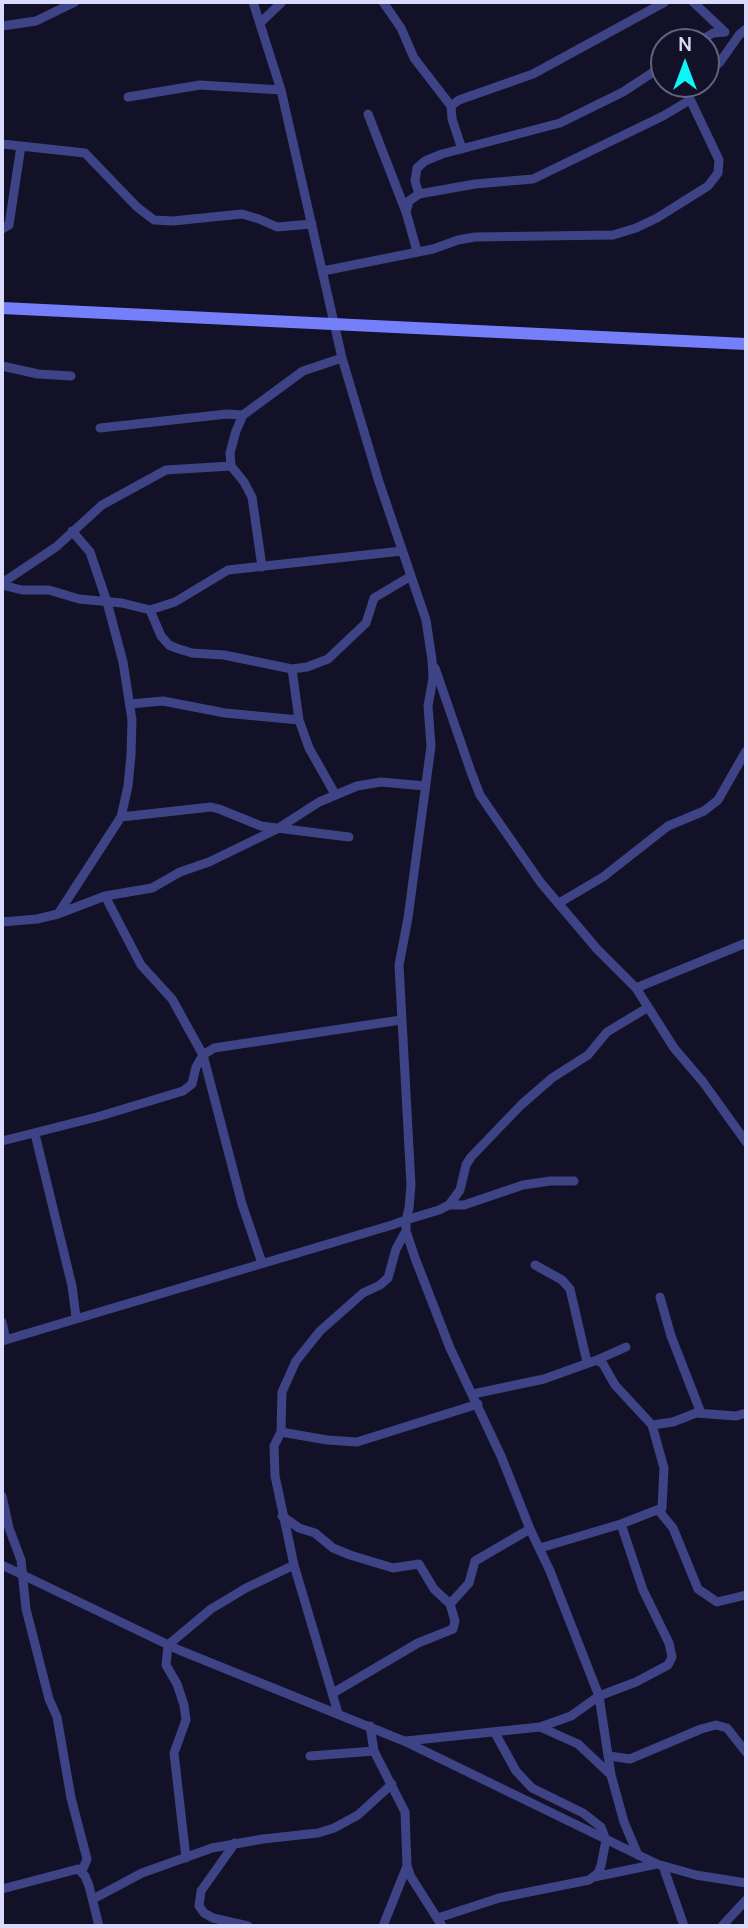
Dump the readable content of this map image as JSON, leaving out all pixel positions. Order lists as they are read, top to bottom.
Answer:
{
  "north": "top"
}
